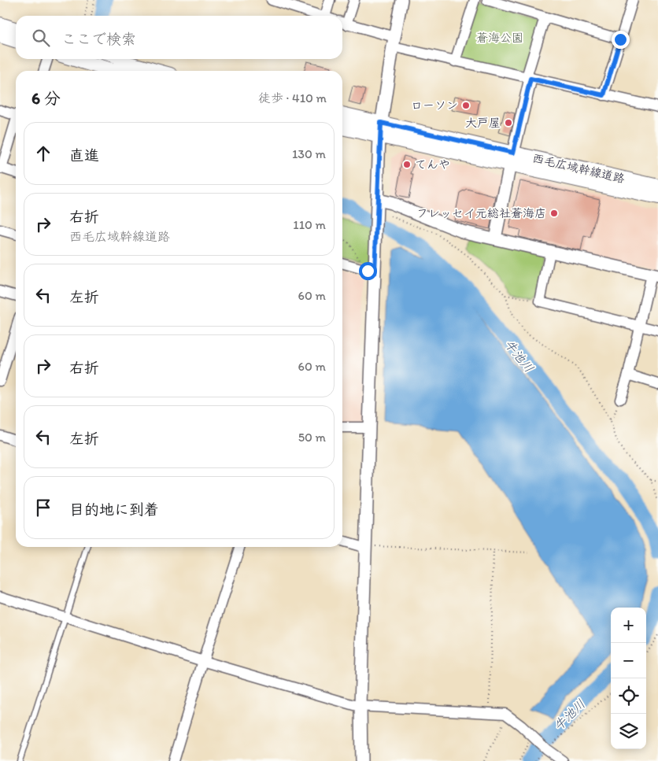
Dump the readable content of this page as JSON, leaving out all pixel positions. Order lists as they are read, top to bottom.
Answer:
{
  "streets": {
    "main road": ["西毛広域幹線道路"]
  },
  "water": ["牛池川"],
  "parks": ["蒼海公園"],
  "places": [
    "ローソン",
    "大戸屋",
    "てんや",
    "フレッセイ元総社蒼海店"
  ],
  "page": {
    "search": "ここで検索",
    "heading": ["6 分", "徒歩 · 410 m"],
    "list": [
      ["直進", "130 m"],
      ["右折", "西毛広域幹線道路", "110 m"],
      ["左折", "60 m"],
      ["右折", "60 m"],
      ["左折", "50 m"],
      "目的地に到着"
    ],
    "map_buttons": ["+", "−"]
  }
}
